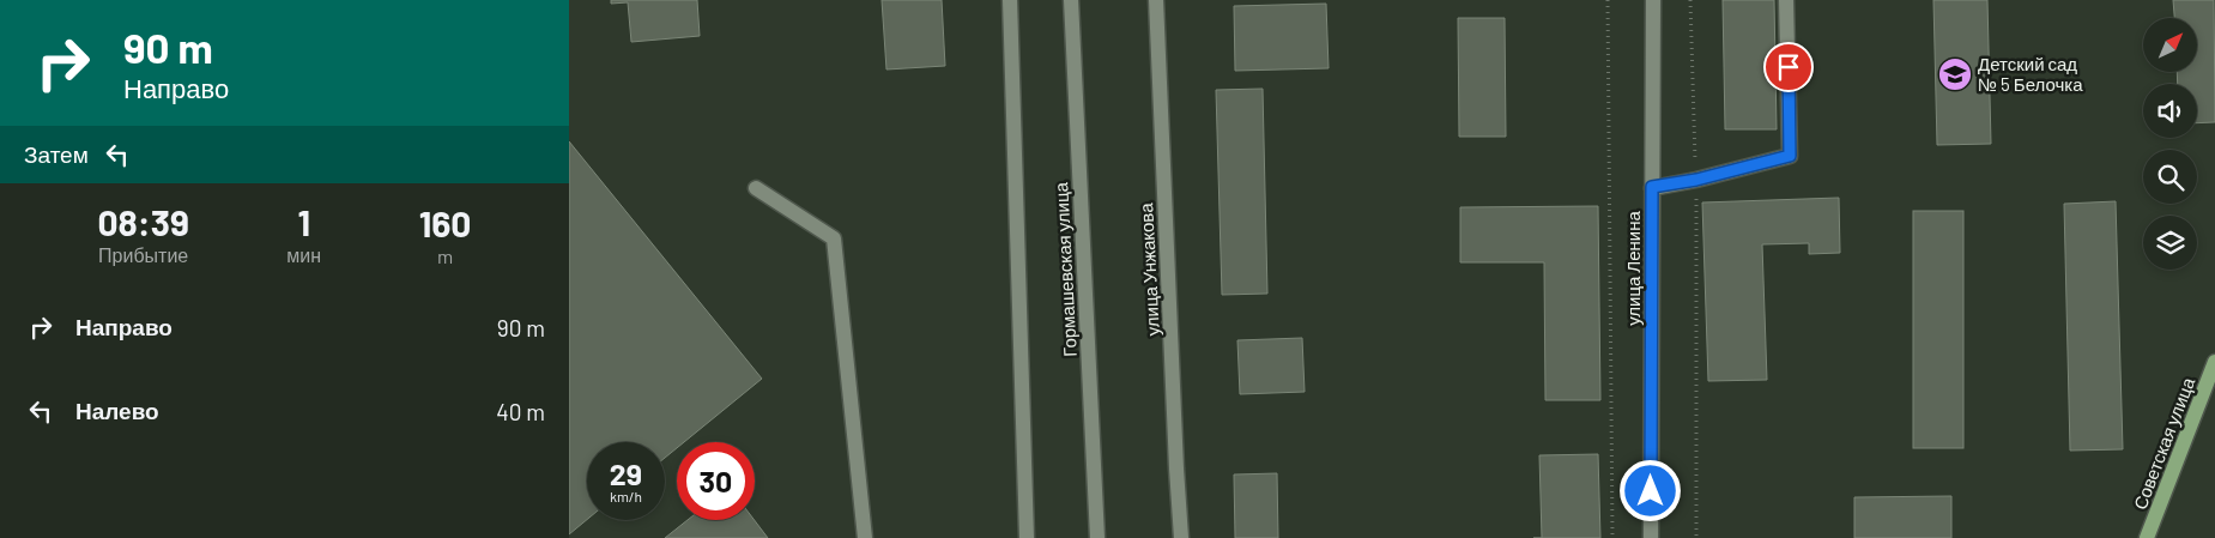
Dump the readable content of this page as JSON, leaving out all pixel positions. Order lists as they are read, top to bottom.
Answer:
{
  "streets": {
    "main road": ["Советская улица"],
    "street": ["улица Ленина", "Гормашевская улица", "улица Унжакова"]
  },
  "places": {
    "school or university": ["Детский сад № 5 Белочка"]
  },
  "north": "top right",
  "page": {
    "turn": ["90 m", "Направо"],
    "then": "Затем",
    "eta": [
      "08:39",
      "Прибытие",
      "1",
      "мин",
      "160",
      "m"
    ],
    "list": [
      {
        "name": "Направо",
        "value": "90 m"
      },
      {
        "name": "Налево",
        "value": "40 m"
      }
    ],
    "speed": "29 km/h",
    "limit": "30"
  }
}
